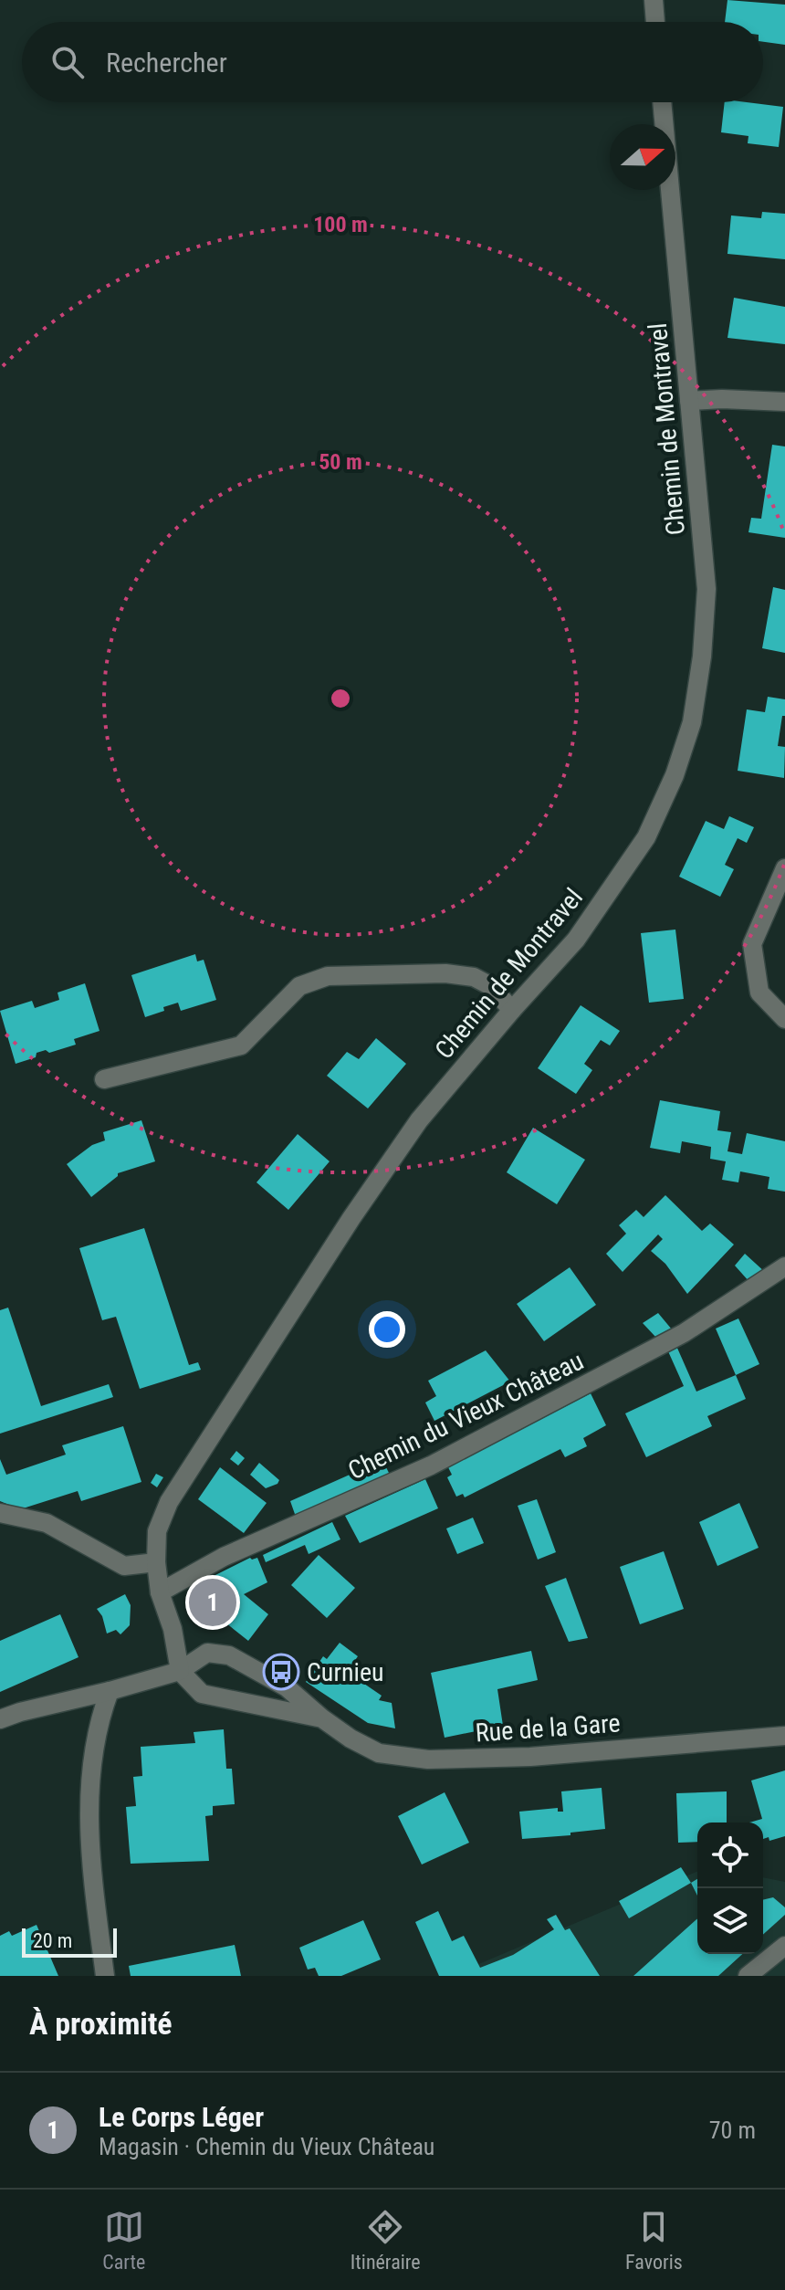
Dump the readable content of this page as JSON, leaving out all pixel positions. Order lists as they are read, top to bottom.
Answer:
{
  "streets": {
    "street": ["Chemin de Montravel", "Chemin du Vieux Château", "Rue de la Gare"]
  },
  "crossings": [
    ["Chemin de Montravel", "Chemin du Vieux Château"],
    ["Chemin de Montravel", "Rue de la Gare"]
  ],
  "places": {
    "bus stop": ["Curnieu"]
  },
  "scale_bar": "20 m",
  "north": "right",
  "page": {
    "search": "Rechercher",
    "pins": "1",
    "scale": "20 m",
    "heading": "À proximité",
    "list": [
      {
        "mark": "1",
        "name": "Le Corps Léger",
        "note": "Magasin · Chemin du Vieux Château",
        "value": "70 m"
      }
    ],
    "nav": ["Carte", "Itinéraire", "Favoris"]
  },
  "rings": ["100 m", "50 m"]
}
